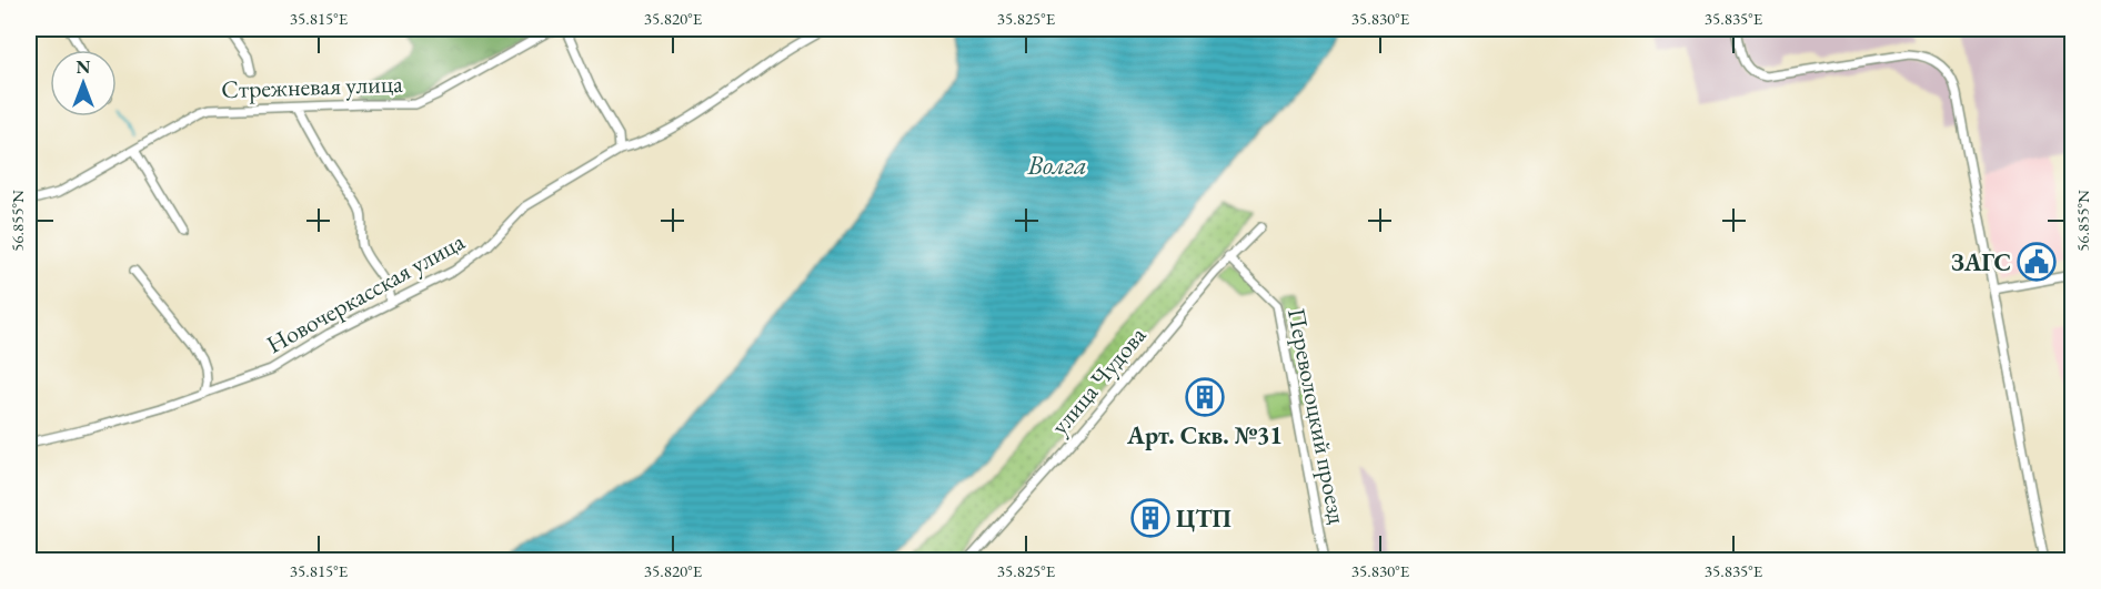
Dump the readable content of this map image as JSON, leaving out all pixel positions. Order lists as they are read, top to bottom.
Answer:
{
  "streets": {
    "street": [
      "Стрежневая улица",
      "Новочеркасская улица",
      "улица Чудова",
      "Переволоцкий проезд"
    ]
  },
  "crossings": [
    ["улица Чудова", "Переволоцкий проезд"]
  ],
  "water": ["Волга"],
  "places": {
    "public building": ["ЗАГС"],
    "building": ["Арт. Скв. №31", "ЦТП"]
  },
  "north": "top",
  "coordinates": [
    "35.815°E",
    "35.820°E",
    "35.825°E",
    "35.830°E",
    "35.835°E",
    "56.855°N"
  ]
}
